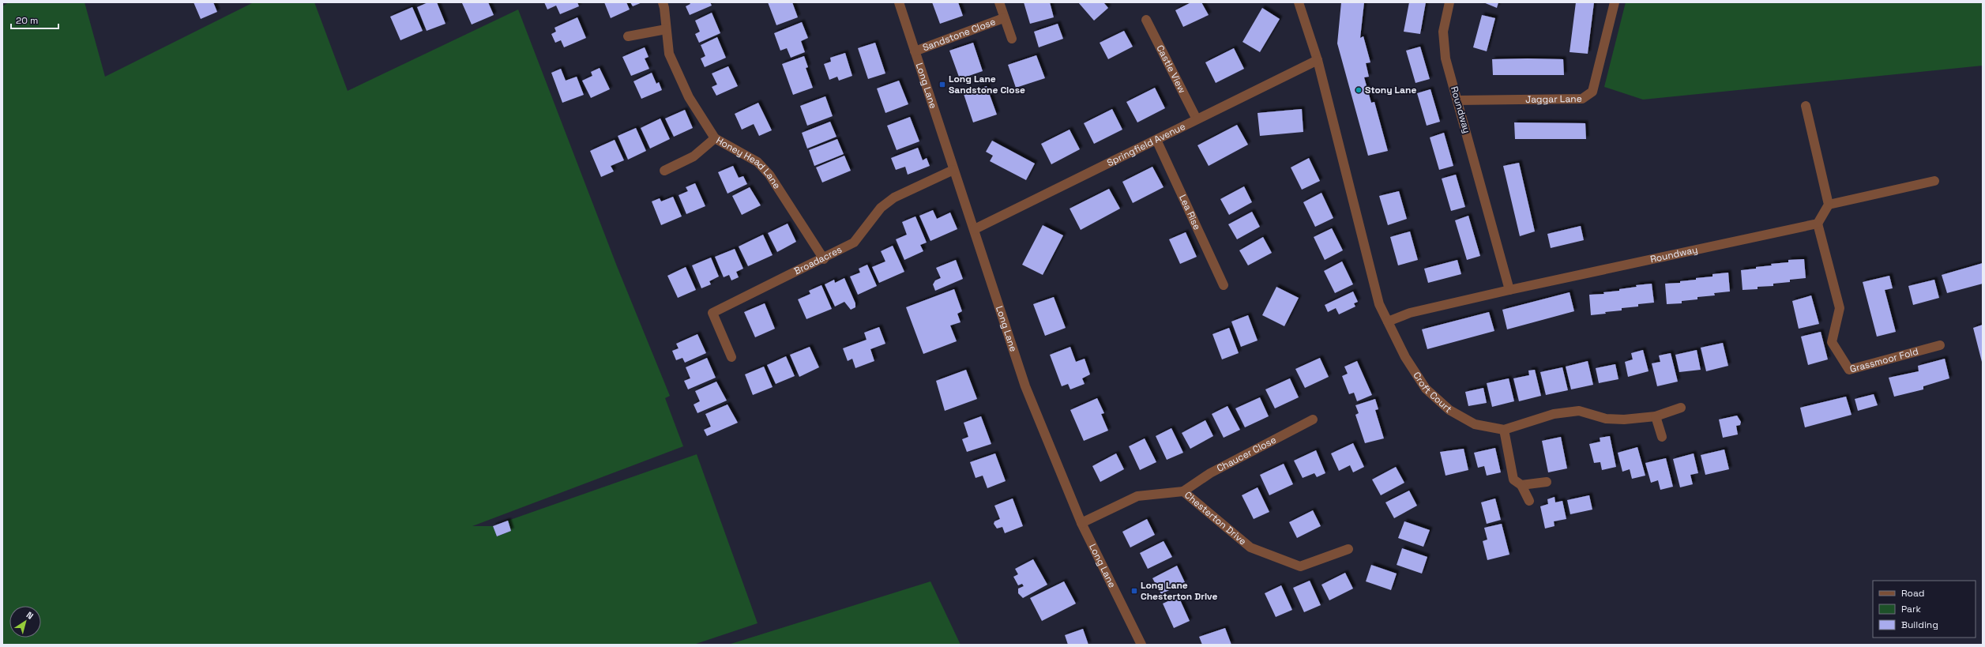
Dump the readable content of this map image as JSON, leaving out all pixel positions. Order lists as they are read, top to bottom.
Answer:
{
  "streets": {
    "street": [
      "Sandstone Close",
      "Castle View",
      "Long Lane",
      "Jaggar Lane",
      "Roundway",
      "Springfield Avenue",
      "Honey Head Lane",
      "Lea Rise",
      "Broadacres",
      "Grassmoor Fold",
      "Croft Court",
      "Chaucer Close",
      "Chesterton Drive"
    ]
  },
  "crossings": [
    ["Sandstone Close", "Long Lane"],
    ["Castle View", "Springfield Avenue"],
    ["Long Lane", "Springfield Avenue"],
    ["Long Lane", "Broadacres"],
    ["Long Lane", "Chesterton Drive"],
    ["Jaggar Lane", "Roundway"],
    ["Roundway", "Grassmoor Fold"],
    ["Roundway", "Croft Court"],
    ["Springfield Avenue", "Lea Rise"],
    ["Honey Head Lane", "Broadacres"],
    ["Chaucer Close", "Chesterton Drive"]
  ],
  "places": {
    "transit": ["Long Lane Sandstone Close", "Long Lane Chesterton Drive"],
    "other": ["Stony Lane"]
  },
  "legend": ["Road", "Park", "Building"],
  "scale_bar": "20 m",
  "north": "top right"
}
